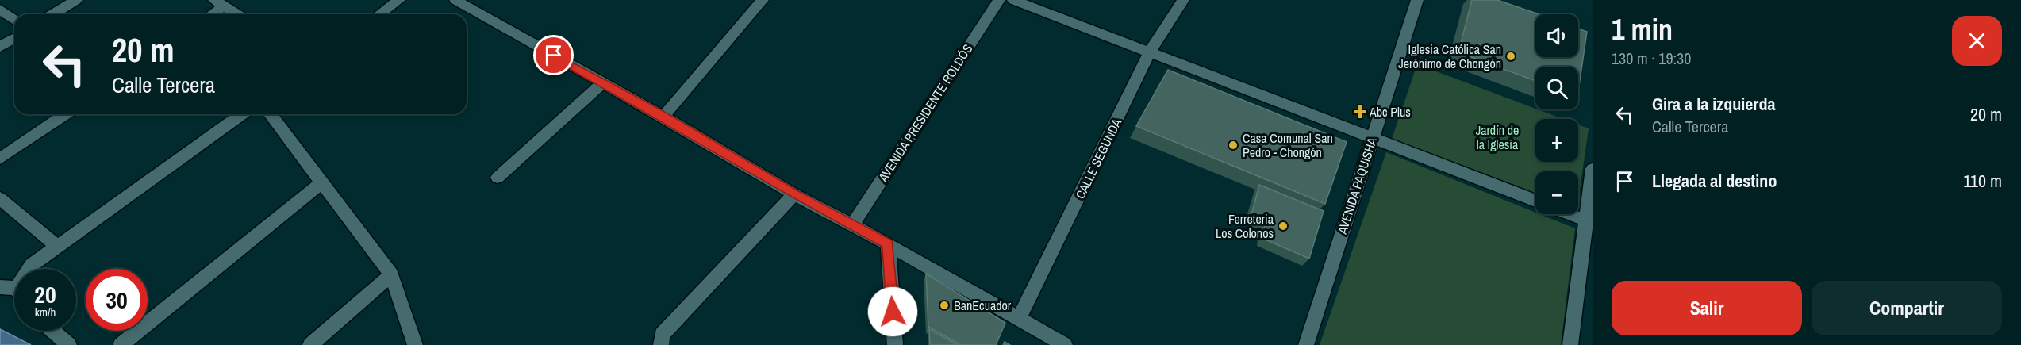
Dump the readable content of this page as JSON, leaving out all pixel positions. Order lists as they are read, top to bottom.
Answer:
{
  "streets": {
    "street": ["AVENIDA PRESIDENTE ROLDÓS", "CALLE SEGUNDA", "AVENIDA PAQUISHA"]
  },
  "parks": ["Jardín de la Iglesia"],
  "places": {
    "other": [
      "Iglesia Católica San Jerónimo de Chongón",
      "Casa Comunal San Pedro - Chongón",
      "Ferreteria Los Colonos",
      "BanEcuador"
    ],
    "health": ["Abc Plus"]
  },
  "page": {
    "heading": ["1 min", "130 m · 19:30"],
    "map_buttons": ["+", "−"],
    "turn": ["20 m", "Calle Tercera"],
    "list": [
      {
        "name": "Gira a la izquierda",
        "note": "Calle Tercera",
        "value": "20 m"
      },
      {
        "name": "Llegada al destino",
        "value": "110 m"
      }
    ],
    "speed": "20 km/h",
    "limit": "30",
    "buttons": ["Salir", "Compartir"]
  }
}
